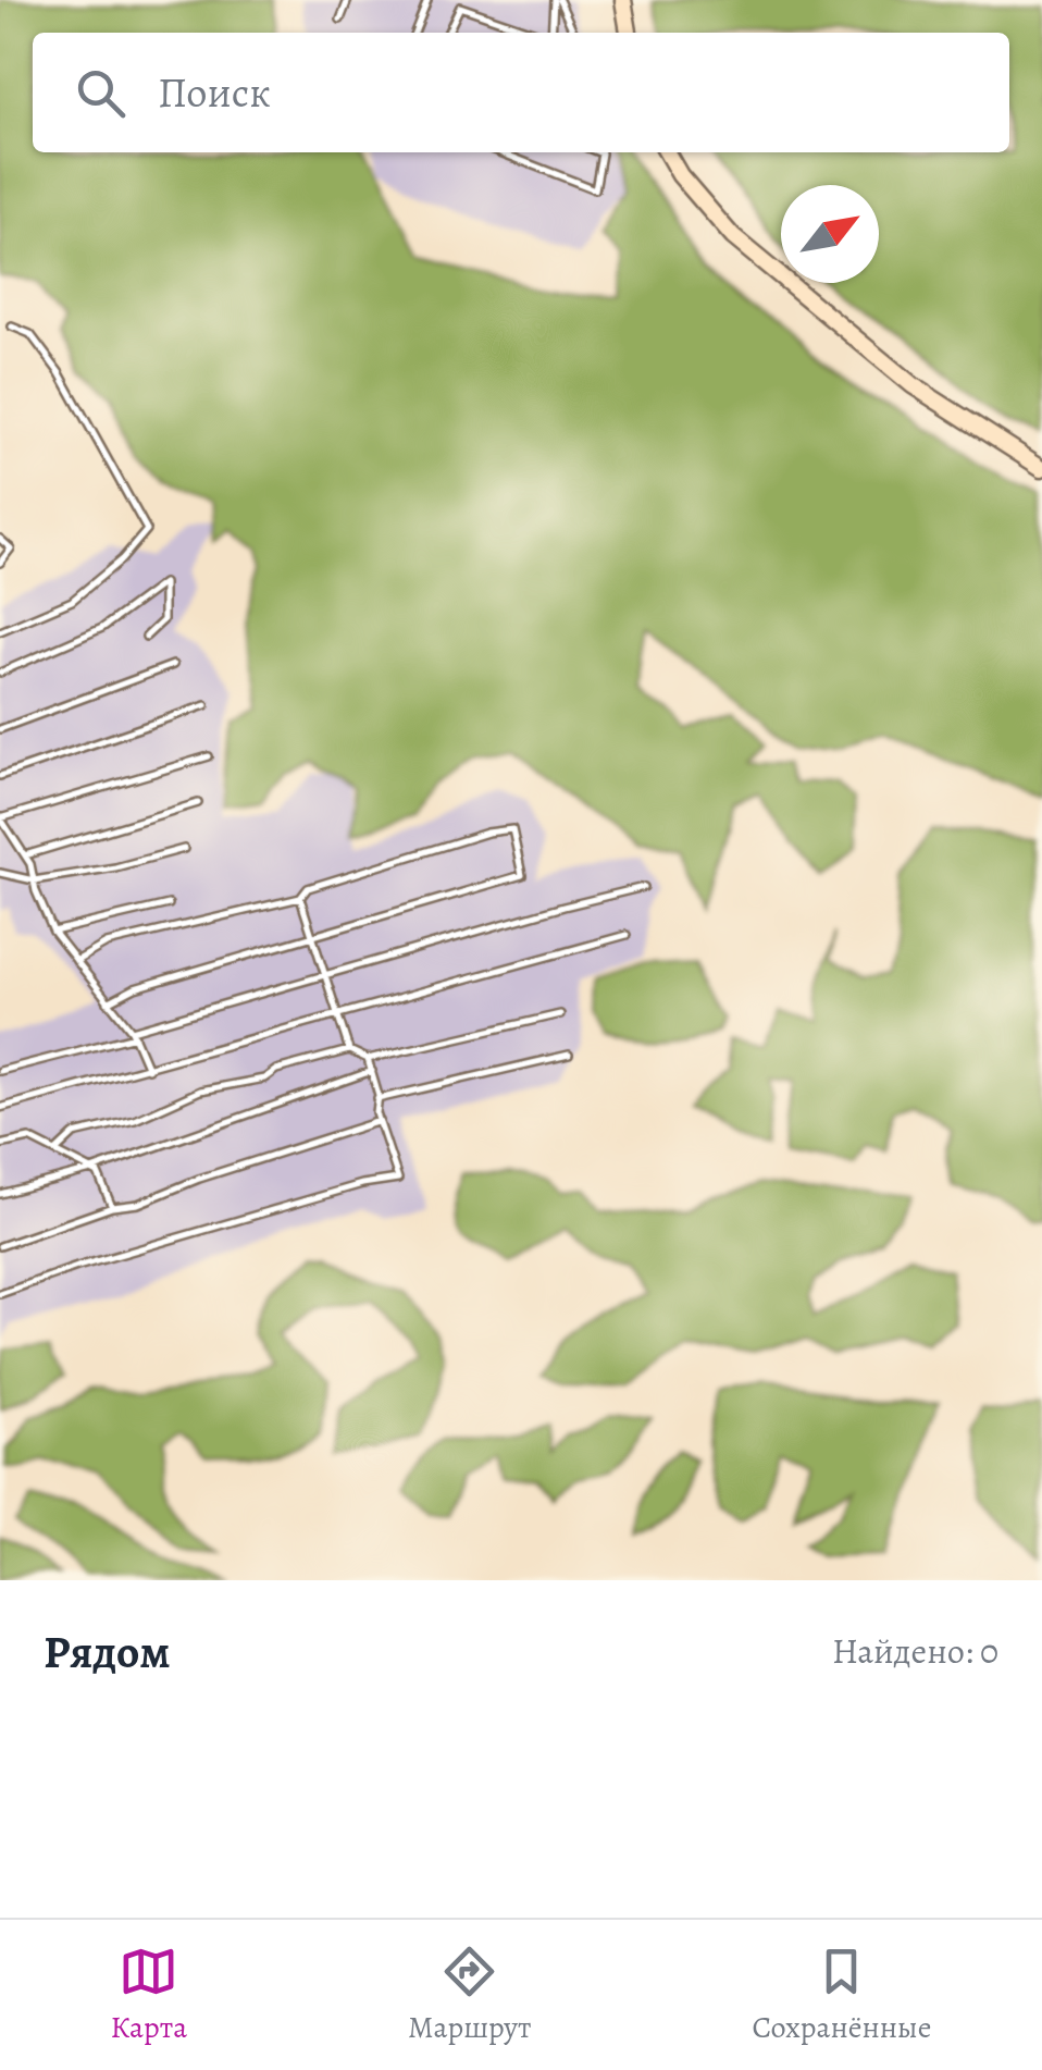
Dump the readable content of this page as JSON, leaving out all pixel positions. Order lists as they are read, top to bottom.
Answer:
{
  "north": "top right",
  "page": {
    "search": "Поиск",
    "heading": ["Рядом", "Найдено: 0"],
    "nav": ["Карта", "Маршрут", "Сохранённые"]
  }
}
